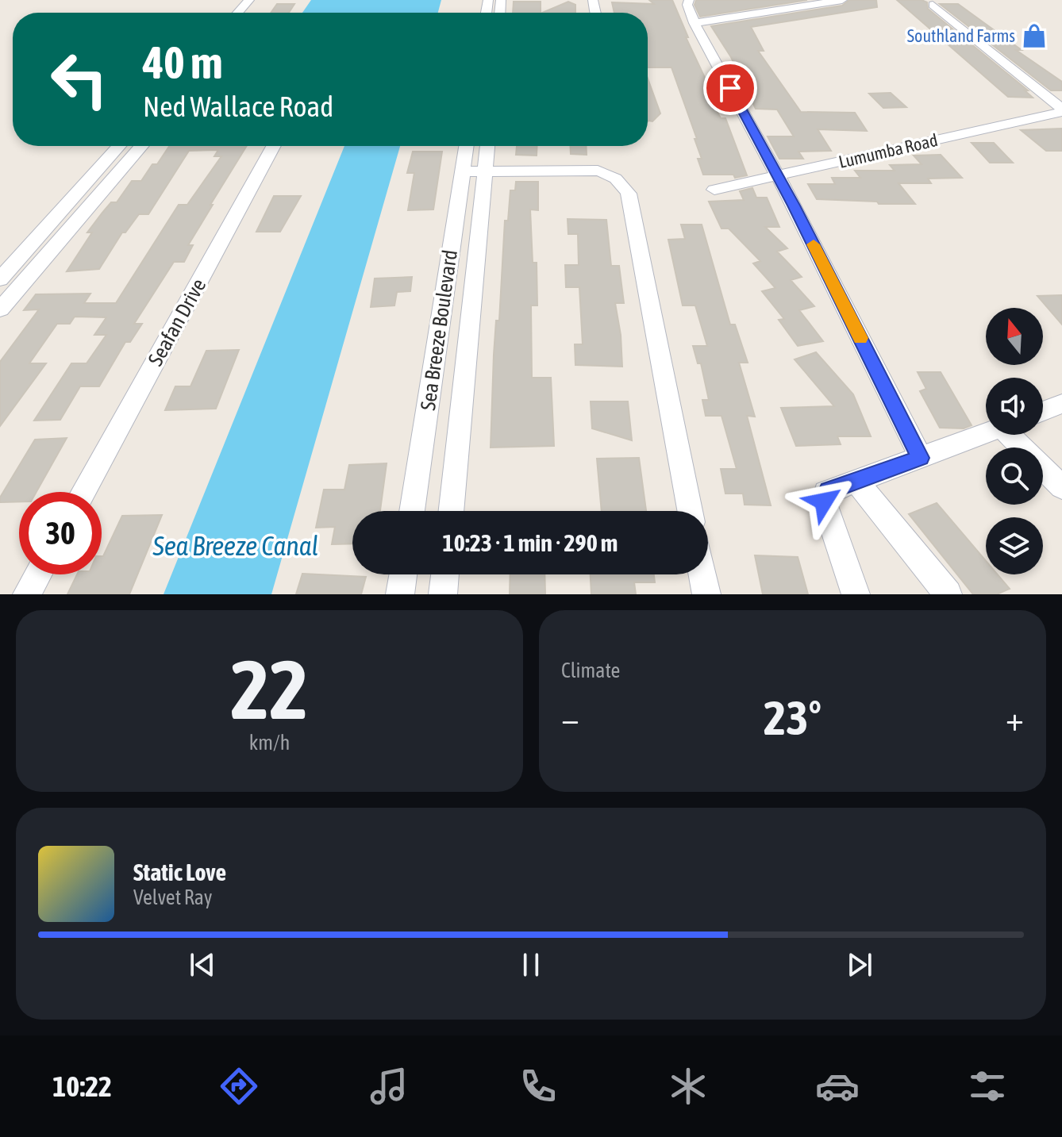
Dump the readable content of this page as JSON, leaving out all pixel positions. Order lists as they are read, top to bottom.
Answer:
{
  "streets": {
    "street": ["Lumumba Road", "Seafan Drive", "Sea Breeze Boulevard"]
  },
  "water": ["Sea Breeze Canal"],
  "places": {
    "shop": ["Southland Farms"]
  },
  "north": "top",
  "page": {
    "turn": ["40 m", "Ned Wallace Road"],
    "limit": "30",
    "trip": "10:23 · 1 min · 290 m",
    "tile": [
      ["22", "km/h"],
      "Climate"
    ],
    "heat": ["−", "23°", "+"],
    "song": ["Static Love", "Velvet Ray"],
    "tabs": "10:22"
  }
}
